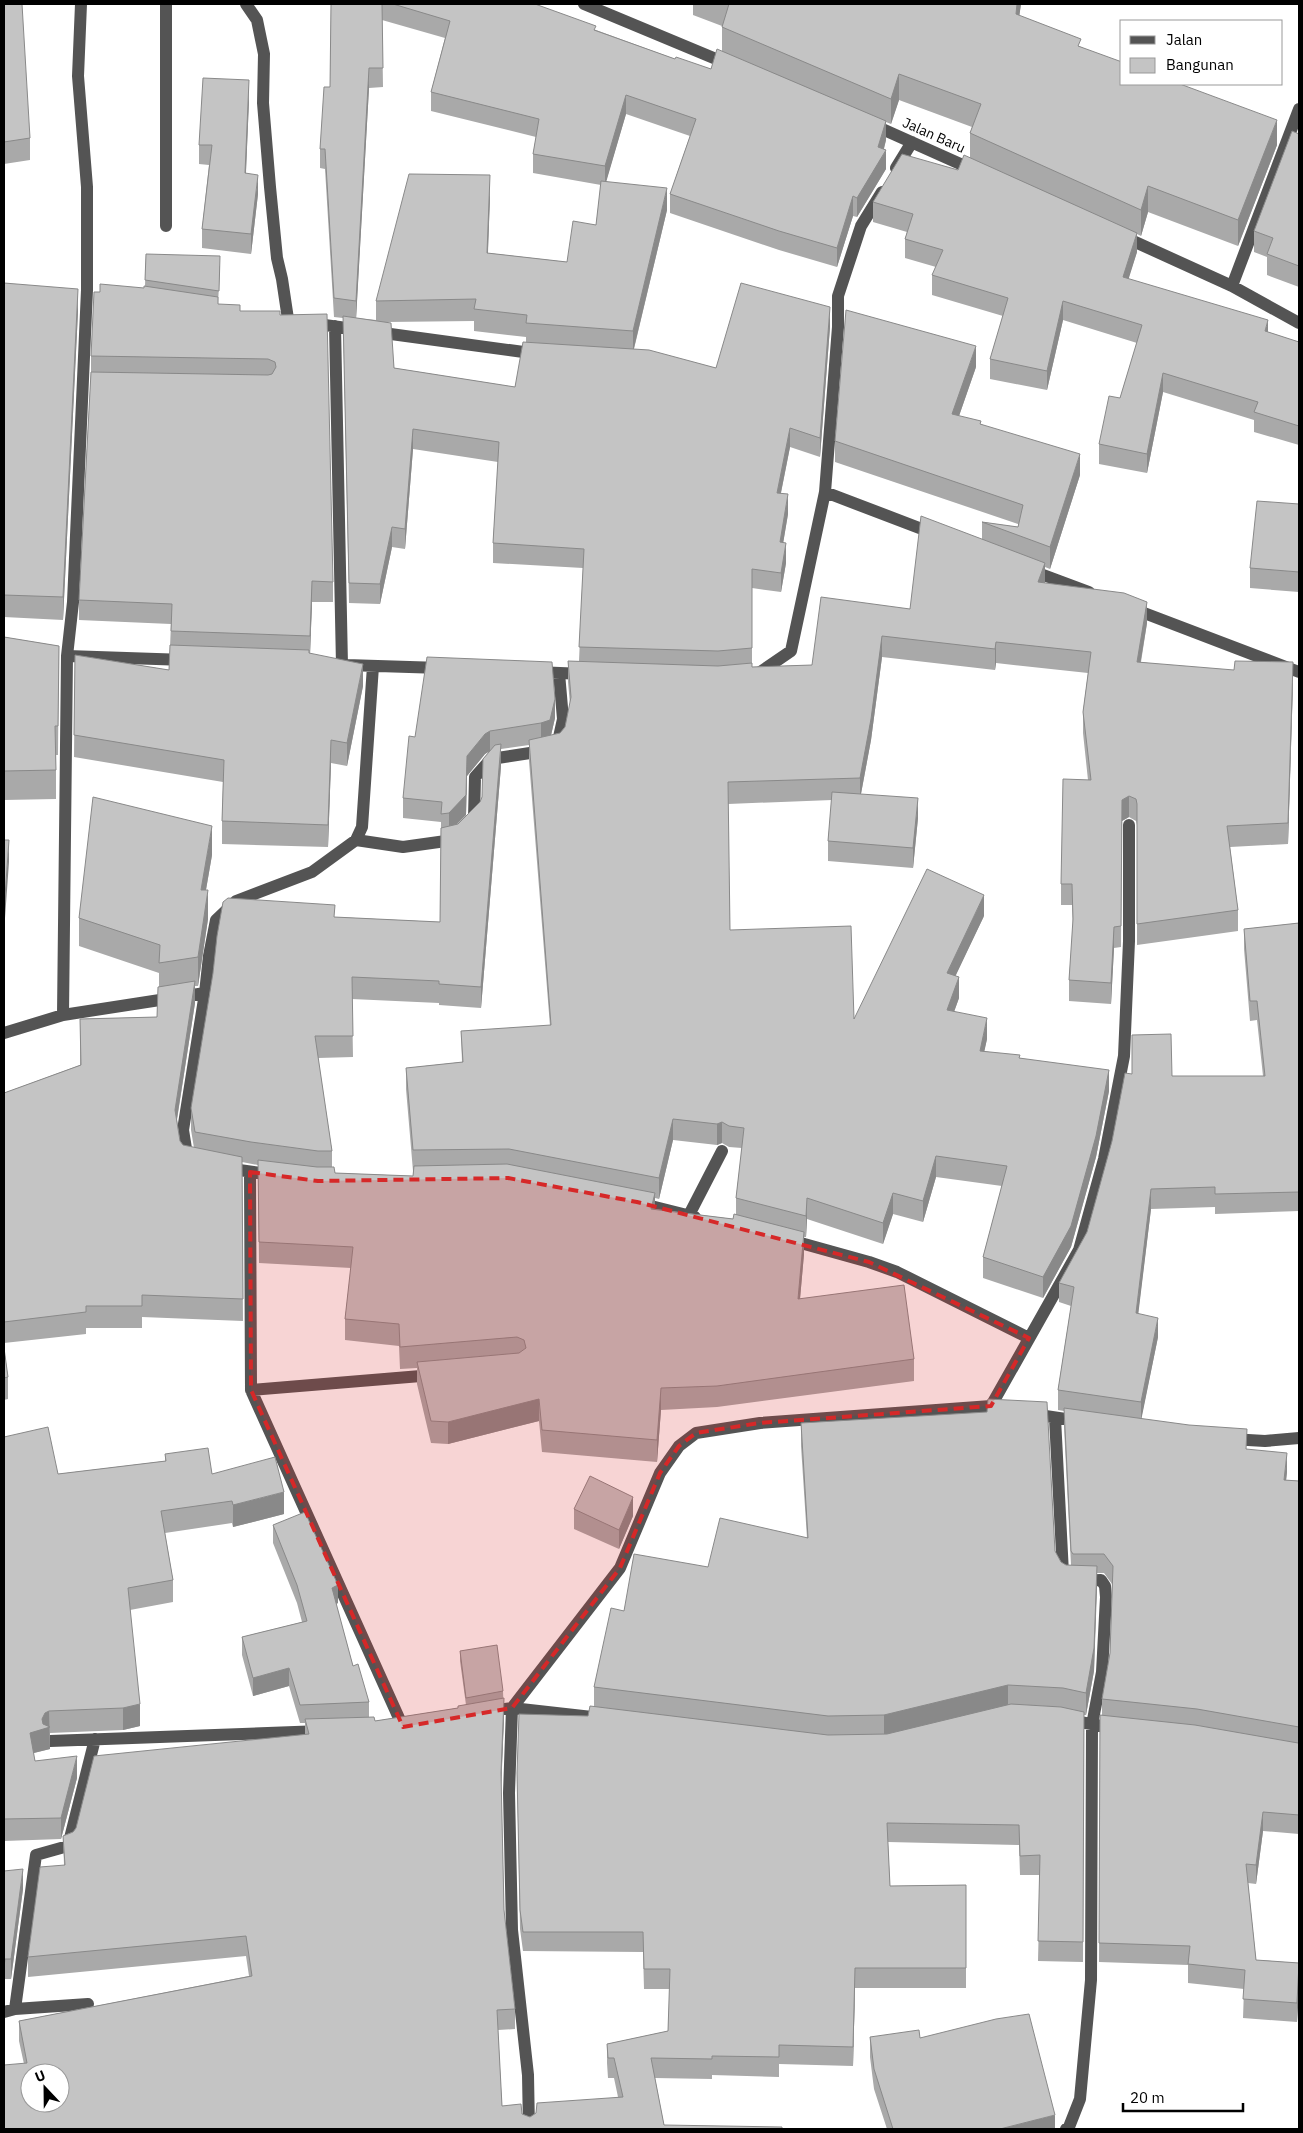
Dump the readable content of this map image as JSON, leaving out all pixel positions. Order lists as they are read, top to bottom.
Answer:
{
  "streets": {
    "street": ["Jalan Baru"]
  },
  "legend": ["Jalan", "Bangunan"],
  "scale_bar": "20 m",
  "north": "top"
}
